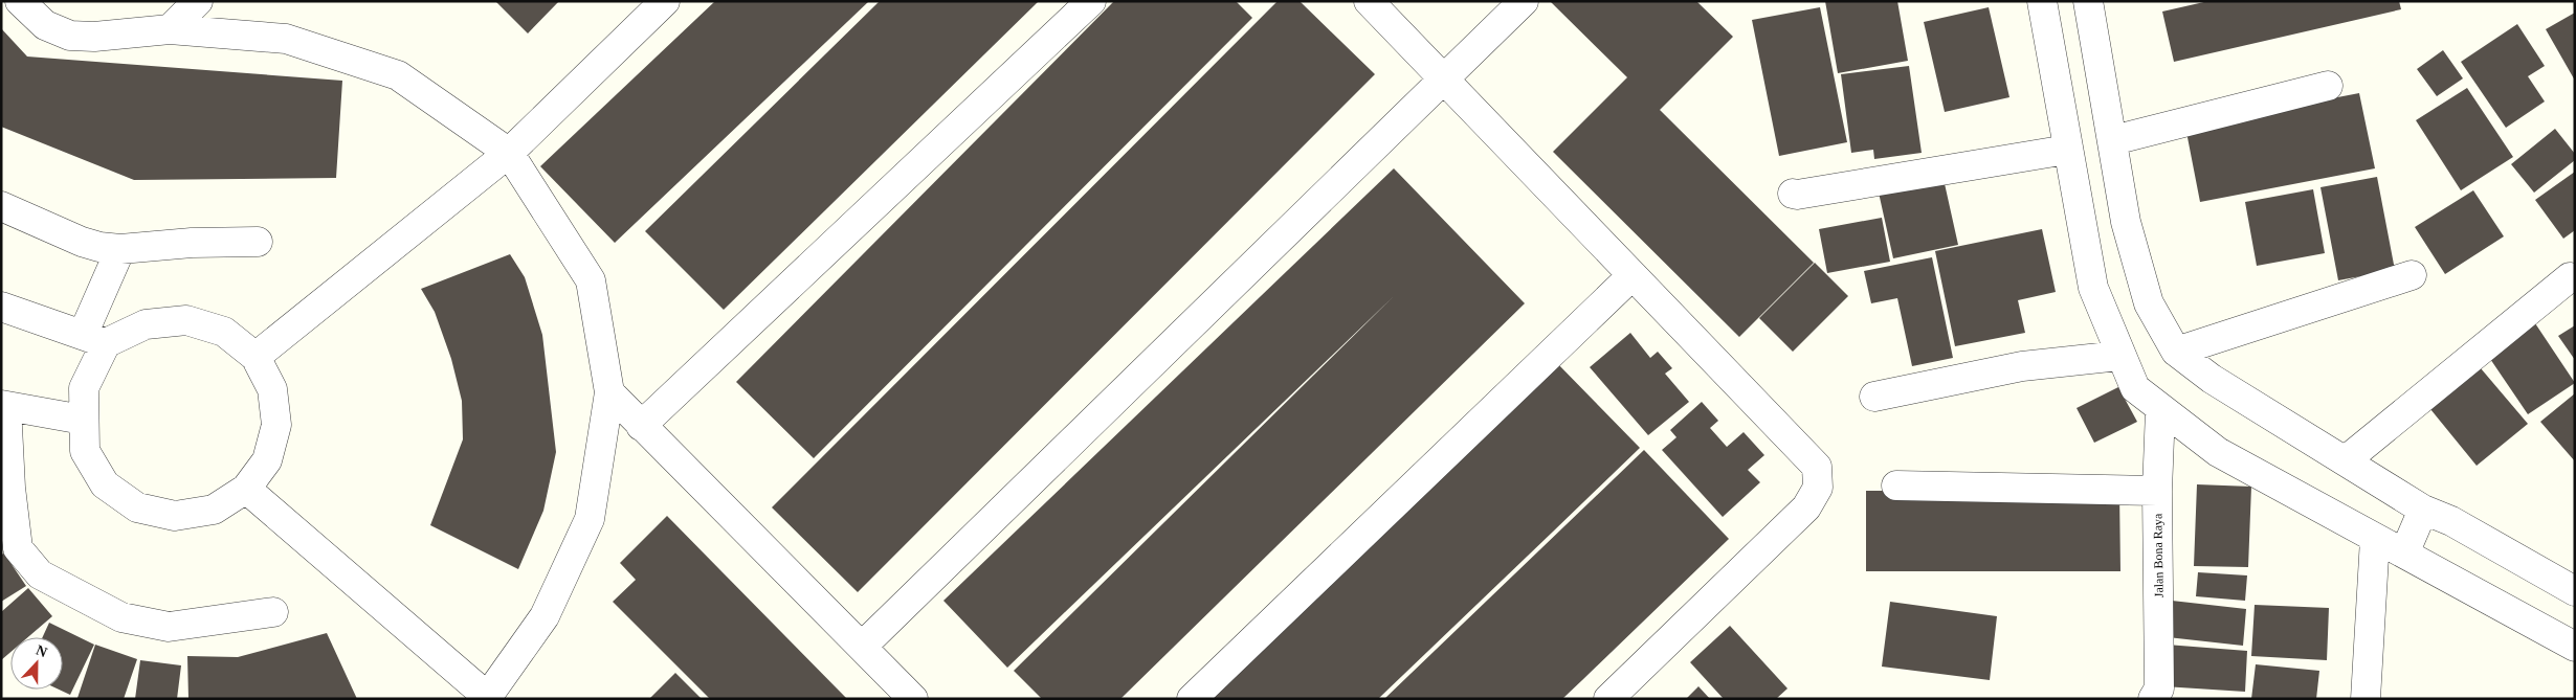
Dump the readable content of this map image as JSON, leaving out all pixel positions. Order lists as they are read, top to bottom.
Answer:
{
  "streets": {
    "street": ["Jalan Bona Raya"]
  },
  "north": "top"
}
